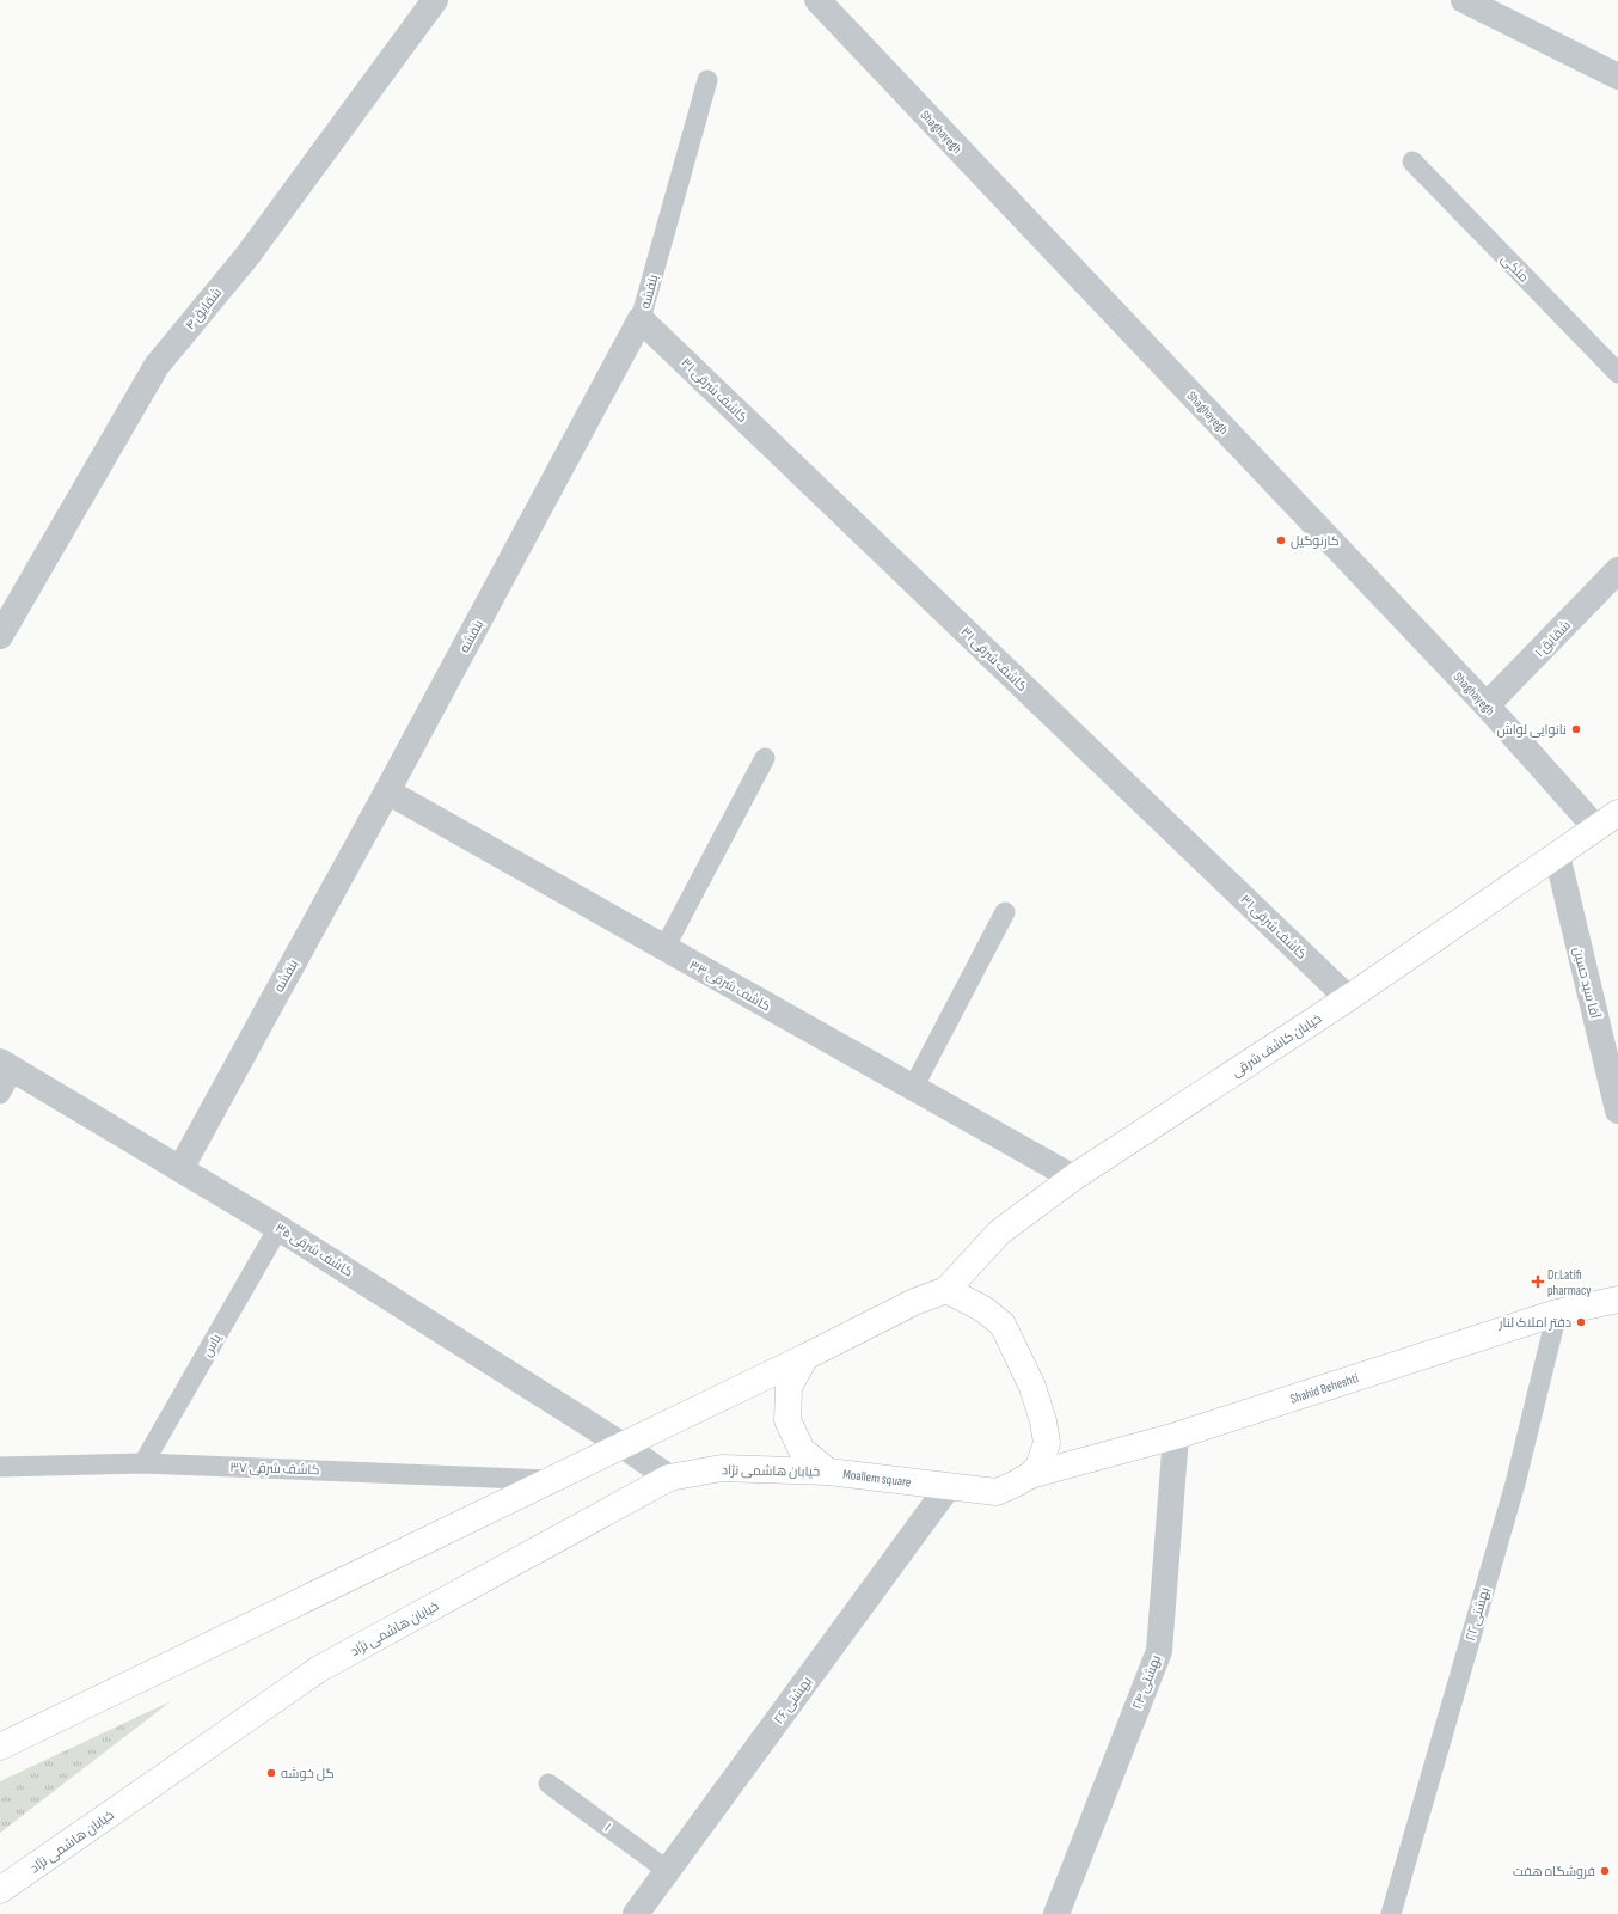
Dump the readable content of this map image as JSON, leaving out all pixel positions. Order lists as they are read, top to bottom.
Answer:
{
  "streets": {
    "main road": [
      "خیابان کاشف شرقی",
      "Shahid Beheshti",
      "خیابان هاشمی نژاد",
      "Moallem square"
    ],
    "street": [
      "Shaghayegh",
      "بنفشه",
      "شقایق ۴",
      "کاشف شرقی ۳۱",
      "شقایق ۱",
      "آقا سید حسین",
      "کاشف شرقی ۳۳",
      "کاشف شرقی ۳۵",
      "بهشتی ۲۴",
      "بهشتی ۲۶"
    ],
    "lane": [
      "ملکی",
      "یاس",
      "کاشف شرقی ۳۷",
      "بهشتی ۲۲",
      "۱"
    ]
  },
  "crossings": [
    ["Shaghayegh", "شقایق ۱"],
    ["Shaghayegh", "خیابان کاشف شرقی"],
    ["بنفشه", "کاشف شرقی ۳۱"],
    ["بنفشه", "کاشف شرقی ۳۳"],
    ["بنفشه", "کاشف شرقی ۳۵"],
    ["کاشف شرقی ۳۱", "خیابان کاشف شرقی"],
    ["آقا سید حسین", "خیابان کاشف شرقی"],
    ["کاشف شرقی ۳۳", "خیابان کاشف شرقی"],
    ["خیابان کاشف شرقی", "Moallem square"],
    ["کاشف شرقی ۳۵", "یاس"],
    ["کاشف شرقی ۳۵", "خیابان هاشمی نژاد"],
    ["یاس", "کاشف شرقی ۳۷"],
    ["Shahid Beheshti", "Moallem square"],
    ["Shahid Beheshti", "بهشتی ۲۲"],
    ["Shahid Beheshti", "بهشتی ۲۴"],
    ["خیابان هاشمی نژاد", "Moallem square"],
    ["Moallem square", "بهشتی ۲۶"],
    ["بهشتی ۲۶", "۱"]
  ],
  "places": {
    "other": [
      "کارنوگیل",
      "نانوایی لواش",
      "دفتر املاک لنار",
      "گل خوشه",
      "فروشگاه هفت"
    ],
    "health": ["Dr.Latifi pharmacy"]
  }
}
